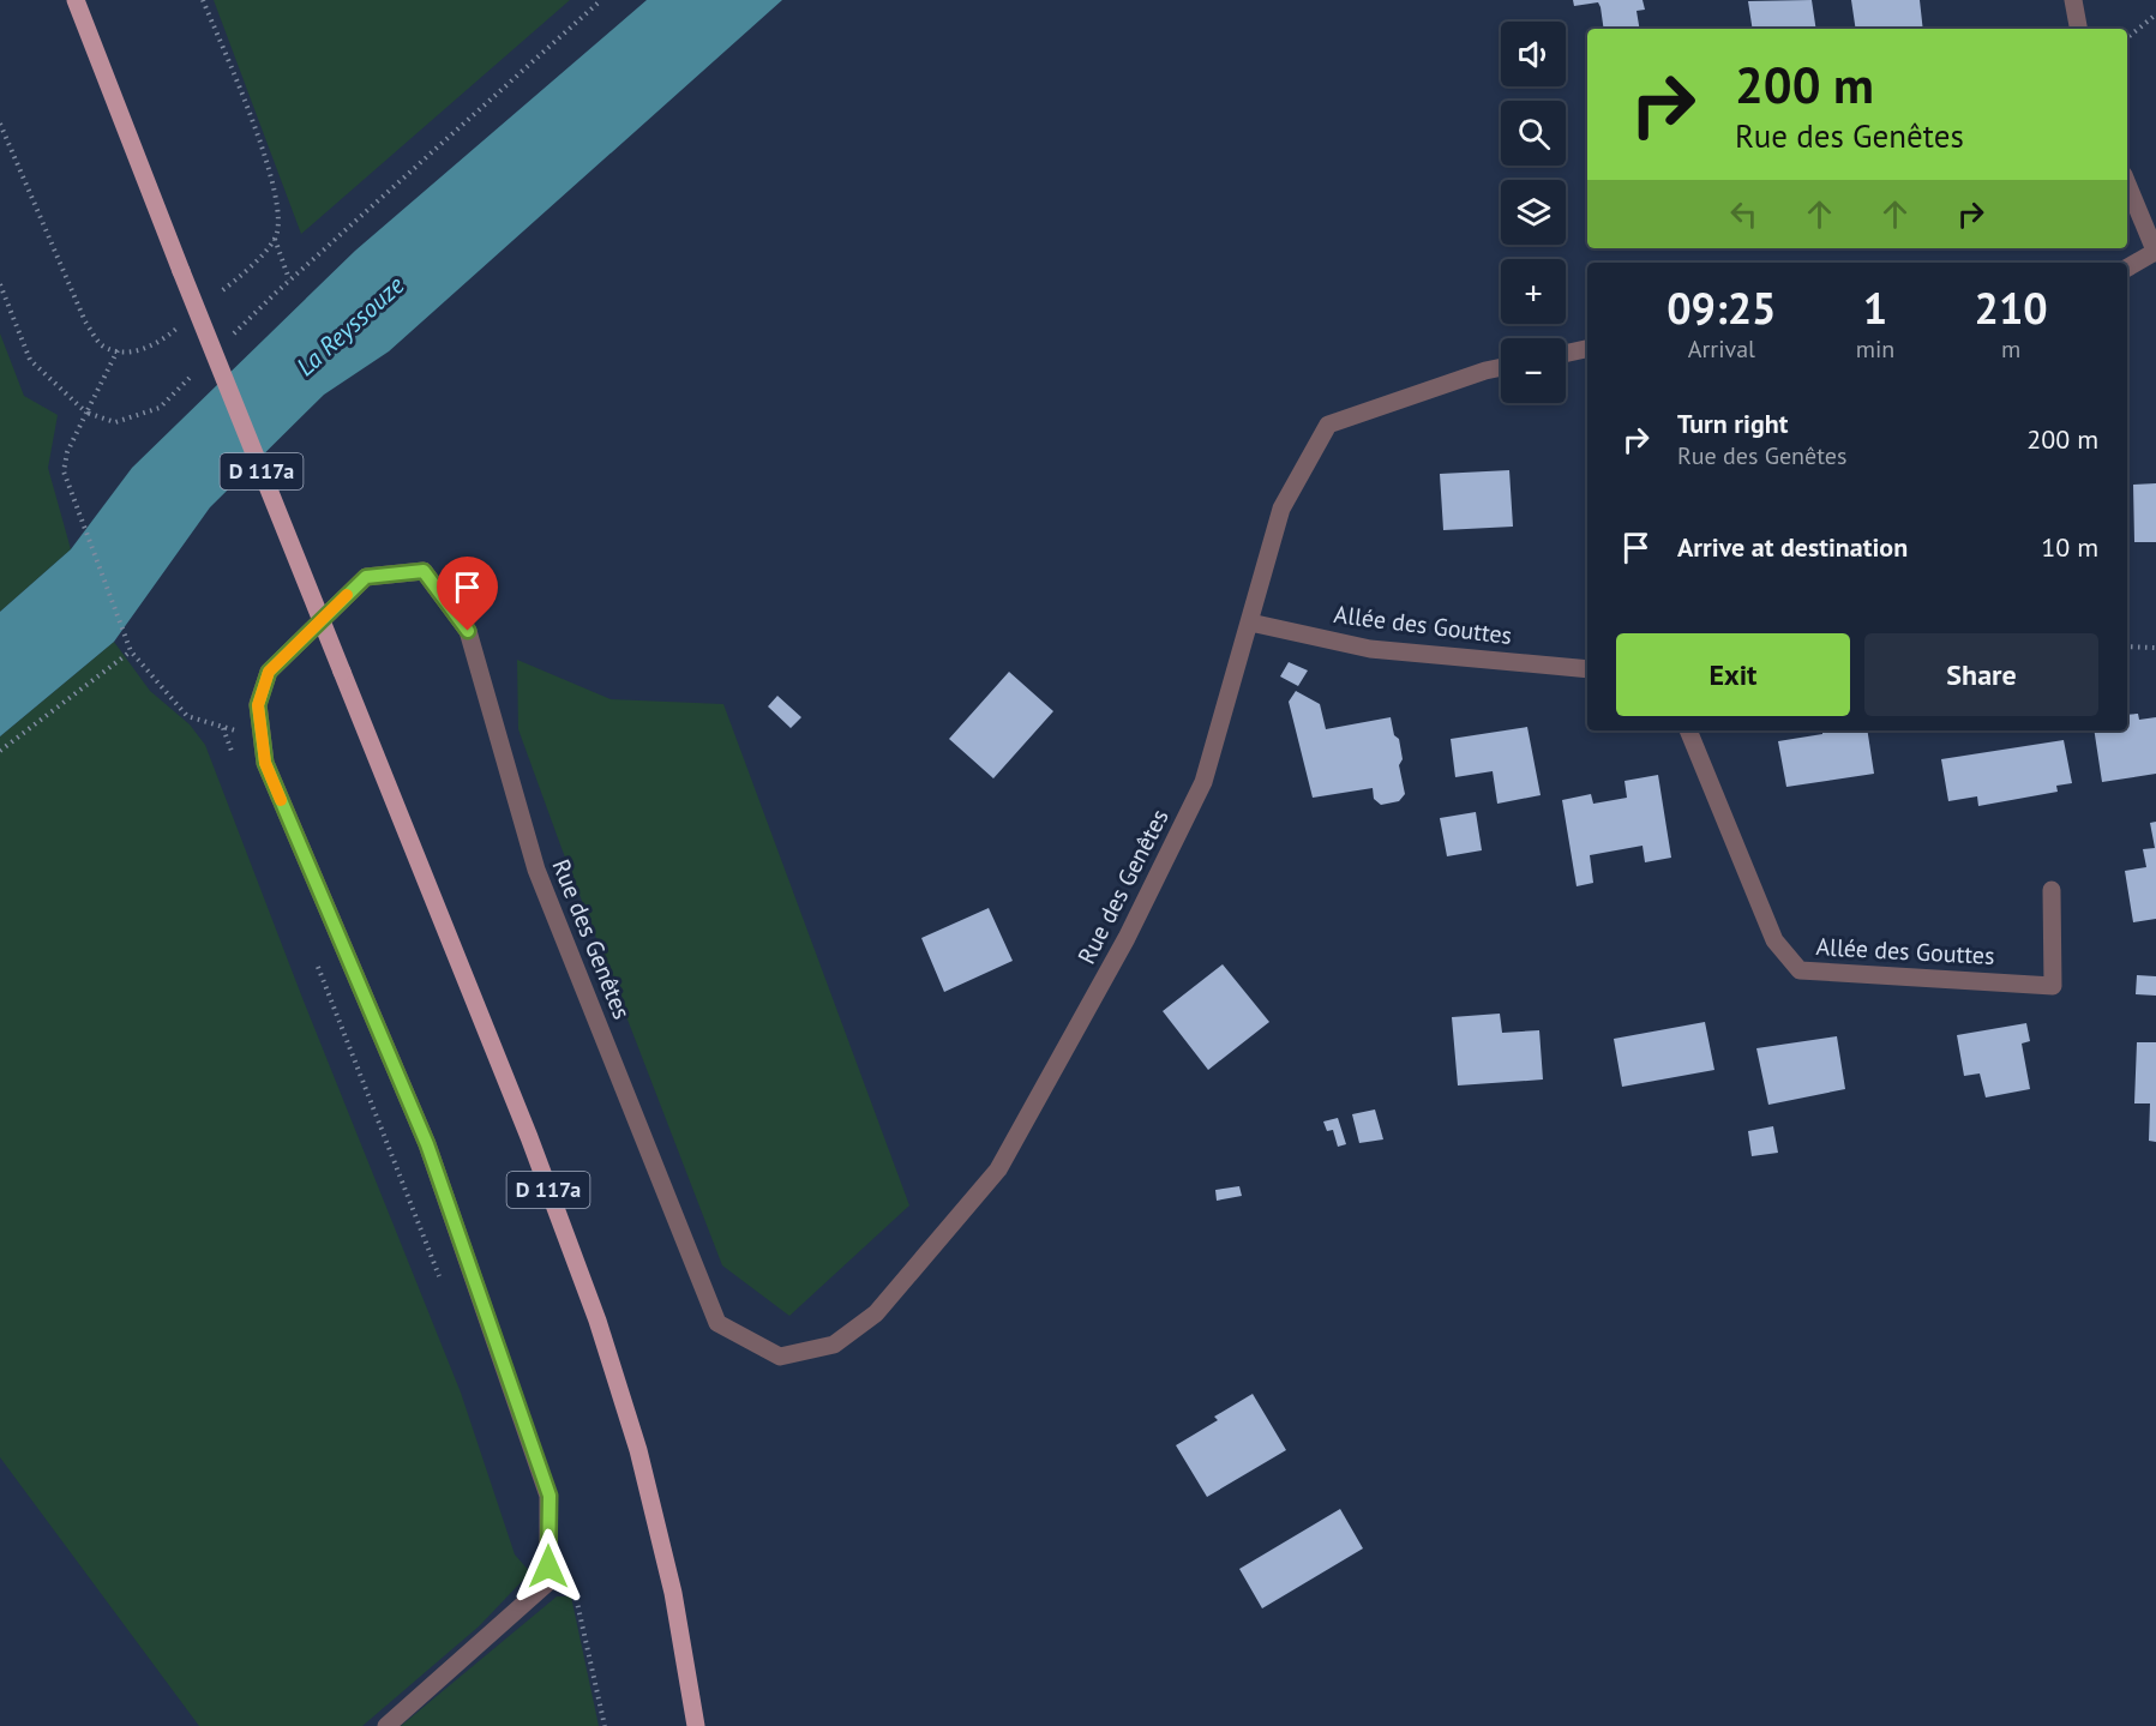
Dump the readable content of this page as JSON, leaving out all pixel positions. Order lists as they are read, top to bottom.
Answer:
{
  "streets": {
    "main road": ["D 117a"],
    "street": ["Allée des Gouttes", "Rue des Genêtes"]
  },
  "crossings": [
    ["Allée des Gouttes", "Rue des Genêtes"]
  ],
  "water": ["La Reyssouze"],
  "page": {
    "map_buttons": ["+", "−"],
    "turn": ["200 m", "Rue des Genêtes"],
    "eta": [
      "09:25",
      "Arrival",
      "1",
      "min",
      "210",
      "m"
    ],
    "list": [
      {
        "name": "Turn right",
        "note": "Rue des Genêtes",
        "value": "200 m"
      },
      {
        "name": "Arrive at destination",
        "value": "10 m"
      }
    ],
    "buttons": ["Exit", "Share"]
  }
}
